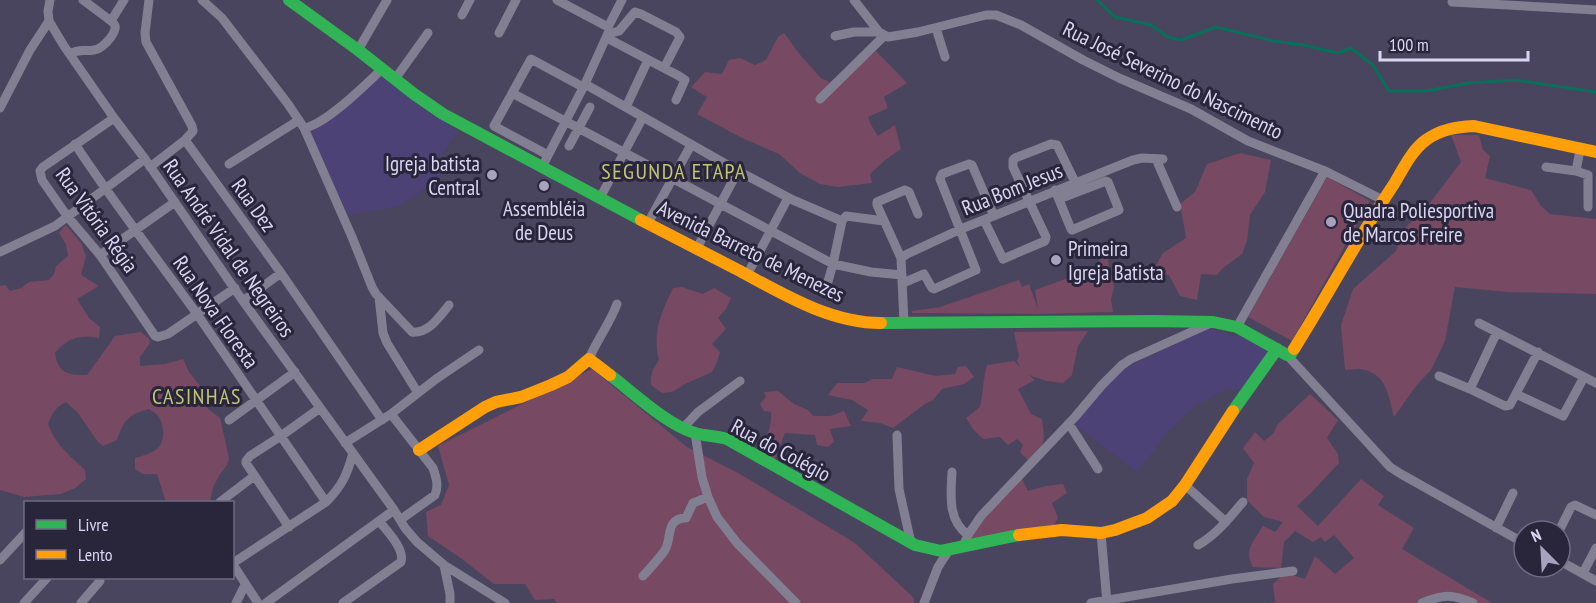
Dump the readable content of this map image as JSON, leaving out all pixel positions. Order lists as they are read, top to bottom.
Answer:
{
  "streets": {
    "main road": ["Avenida Barreto de Menezes", "Rua do Colégio"],
    "street": [
      "Rua José Severino do Nascimento",
      "Rua Bom Jesus",
      "Rua Dez",
      "Rua Vitória Régia",
      "Rua André Vidal de Negreiros",
      "Rua Nova Floresta"
    ]
  },
  "crossings": [
    ["Rua José Severino do Nascimento", "Rua do Colégio"],
    ["Rua Vitória Régia", "Rua André Vidal de Negreiros"],
    ["Rua Vitória Régia", "Rua Nova Floresta"],
    ["Avenida Barreto de Menezes", "Rua do Colégio"]
  ],
  "districts": ["SEGUNDA ETAPA", "CASINHAS"],
  "places": [
    "Igreja batista Central",
    "Assembléia de Deus",
    "Quadra Poliesportiva de Marcos Freire",
    "Primeira Igreja Batista"
  ],
  "legend": ["Livre", "Lento"],
  "scale_bar": "100 m",
  "north": "top left"
}
